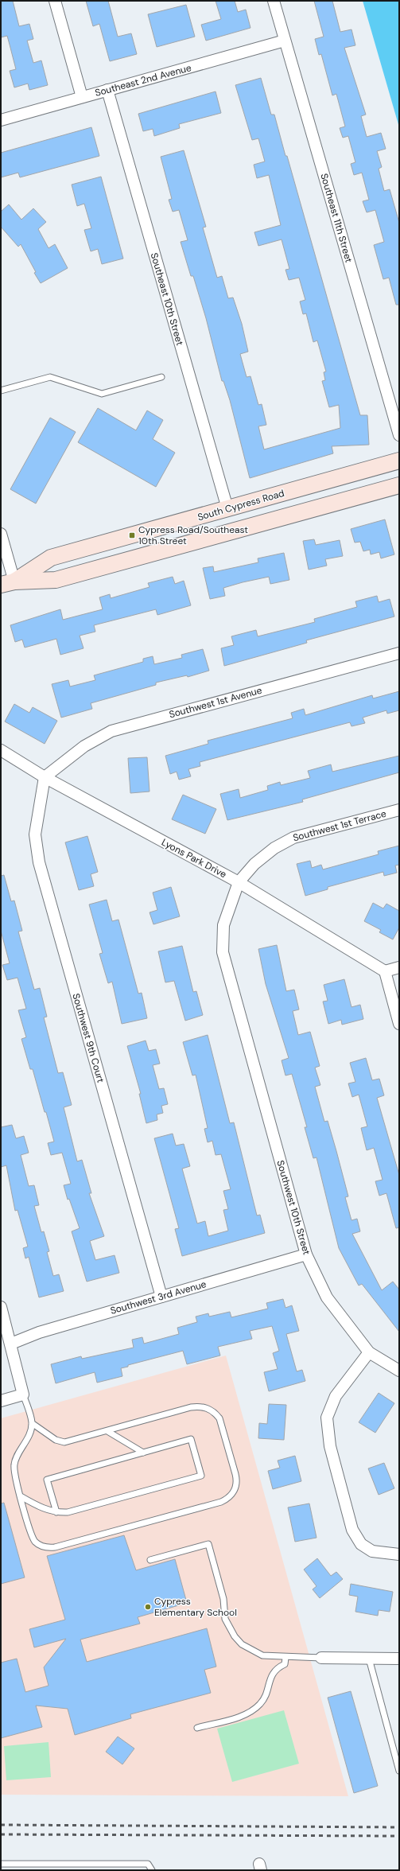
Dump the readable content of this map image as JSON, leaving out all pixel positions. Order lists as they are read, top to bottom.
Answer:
{
  "streets": {
    "street": [
      "Southeast 2nd Avenue",
      "Southeast 11th Street",
      "Southeast 10th Street",
      "South Cypress Road",
      "Southwest 1st Avenue",
      "Southwest 1st Terrace",
      "Lyons Park Drive",
      "Southwest 9th Court",
      "Southwest 10th Street",
      "Southwest 3rd Avenue"
    ]
  },
  "crossings": [
    ["Southeast 2nd Avenue", "Southeast 11th Street"],
    ["Southeast 2nd Avenue", "Southeast 10th Street"],
    ["Southeast 10th Street", "South Cypress Road"],
    ["Southwest 1st Avenue", "Lyons Park Drive"],
    ["Southwest 1st Avenue", "Southwest 9th Court"],
    ["Southwest 1st Terrace", "Lyons Park Drive"],
    ["Southwest 1st Terrace", "Southwest 10th Street"],
    ["Lyons Park Drive", "Southwest 9th Court"],
    ["Lyons Park Drive", "Southwest 10th Street"],
    ["Southwest 9th Court", "Southwest 3rd Avenue"],
    ["Southwest 10th Street", "Southwest 3rd Avenue"]
  ],
  "places": {
    "transit": ["Cypress Road/Southeast 10th Street"],
    "other": ["Cypress Elementary School"]
  }
}
